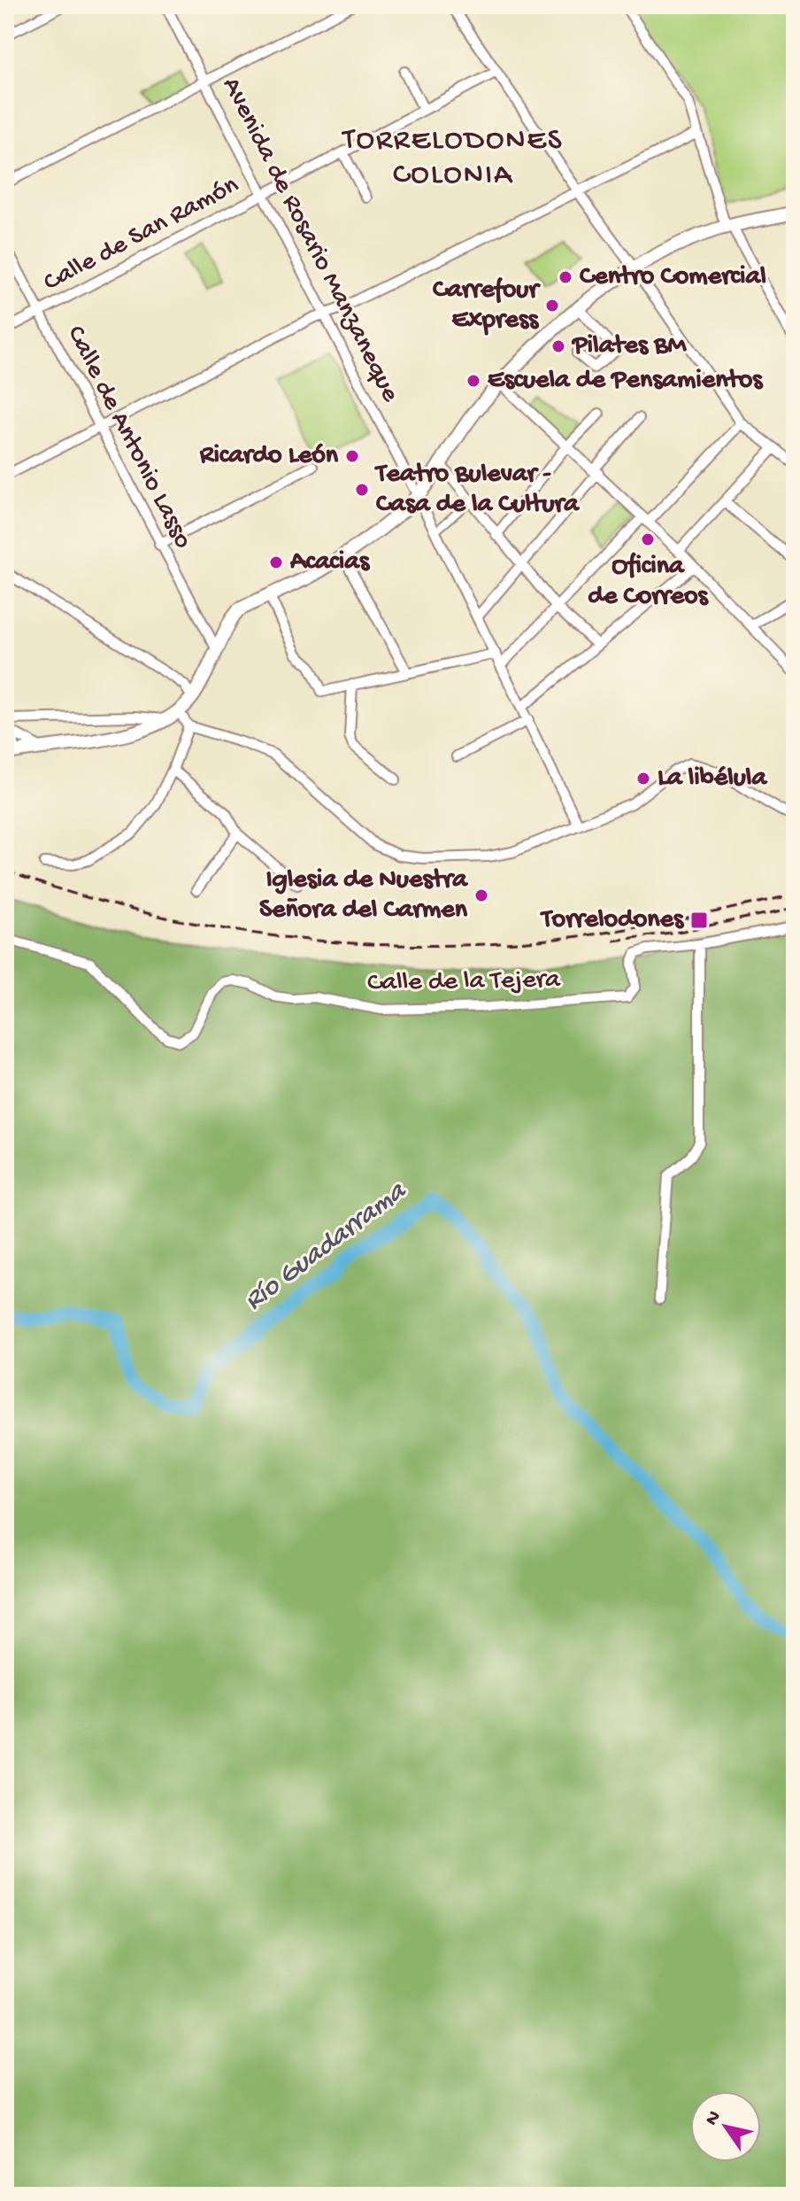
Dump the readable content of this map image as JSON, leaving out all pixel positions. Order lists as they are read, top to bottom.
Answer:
{
  "streets": {
    "street": [
      "Calle de San Ramón",
      "Avenida de Rosario Manzaneque",
      "Calle de Antonio Lasso",
      "Calle de la Tejera"
    ]
  },
  "crossings": [
    ["Calle de San Ramón", "Avenida de Rosario Manzaneque"],
    ["Calle de San Ramón", "Calle de Antonio Lasso"]
  ],
  "districts": ["TORRELODONES COLONIA"],
  "water": ["Río Guadarrama"],
  "places": {
    "other": [
      "Centro Comercial",
      "Carrefour Express",
      "Pilates BM",
      "Escuela de Pensamientos",
      "Ricardo León",
      "Teatro Bulevar - Casa de la Cultura",
      "Oficina de Correos",
      "Acacias",
      "La libélula",
      "Iglesia de Nuestra Señora del Carmen"
    ],
    "transit": ["Torrelodones"]
  },
  "north": "top left"
}
